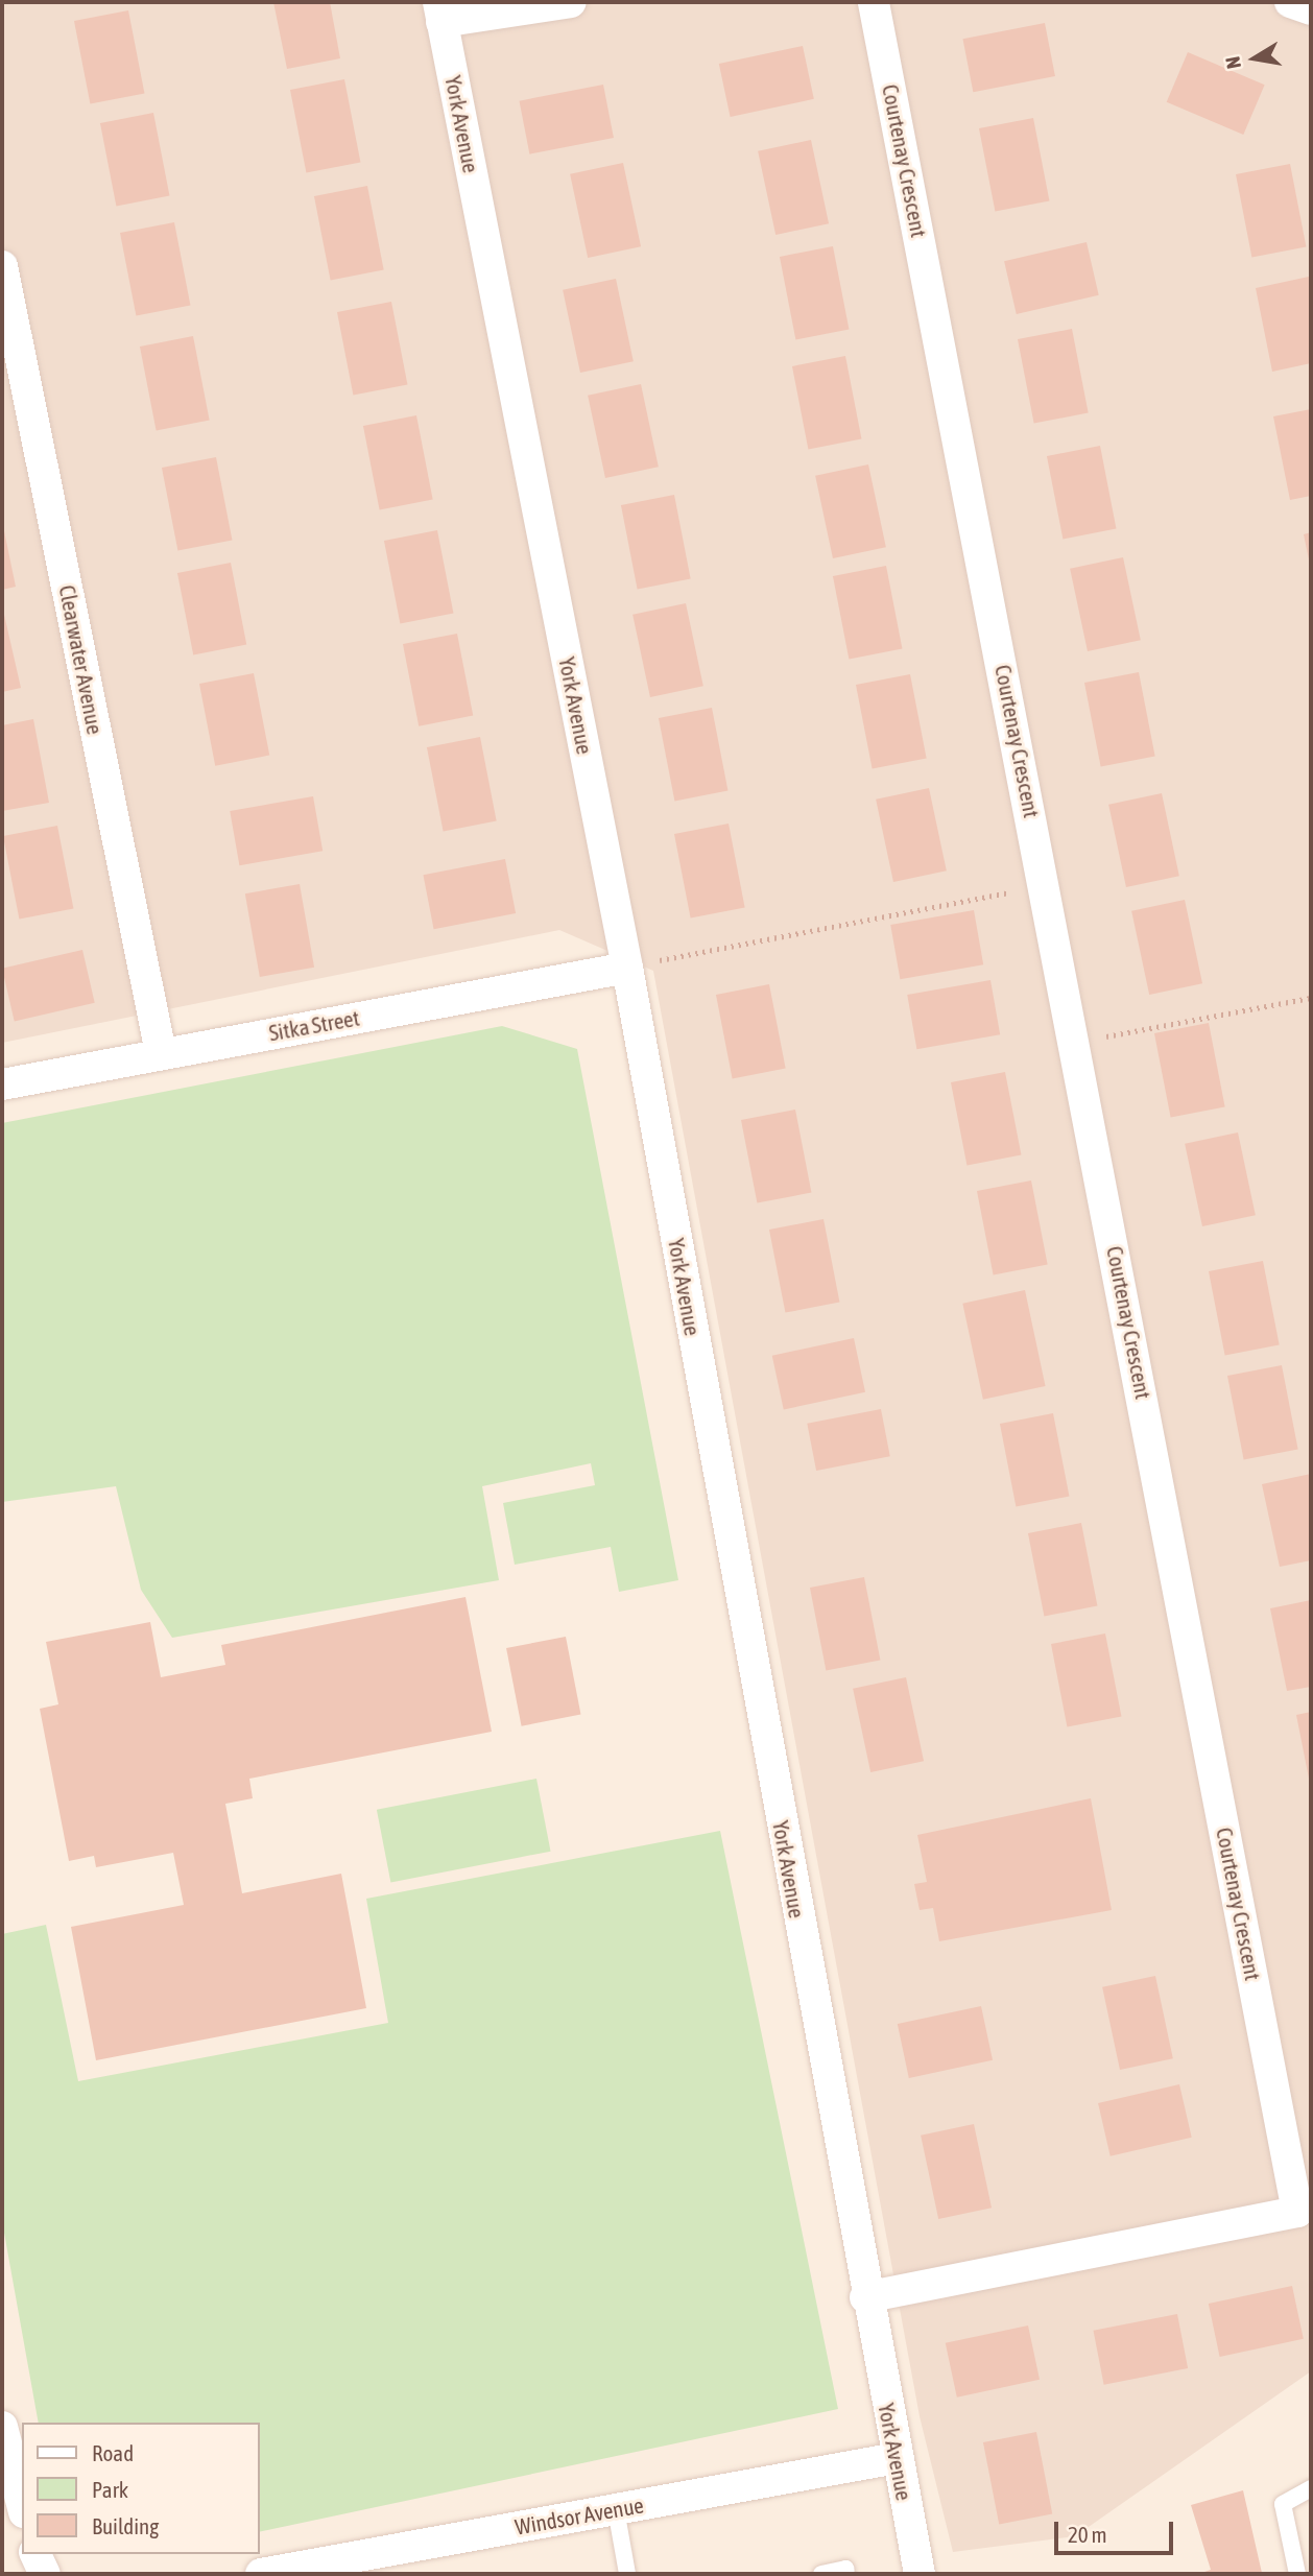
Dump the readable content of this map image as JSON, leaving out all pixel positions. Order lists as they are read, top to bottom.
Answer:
{
  "streets": {
    "street": [
      "York Avenue",
      "Courtenay Crescent",
      "Clearwater Avenue",
      "Sitka Street",
      "Windsor Avenue"
    ]
  },
  "crossings": [
    ["York Avenue", "Courtenay Crescent"],
    ["York Avenue", "Sitka Street"],
    ["York Avenue", "Windsor Avenue"],
    ["Clearwater Avenue", "Sitka Street"]
  ],
  "legend": ["Road", "Park", "Building"],
  "scale_bar": "20 m",
  "north": "left"
}
